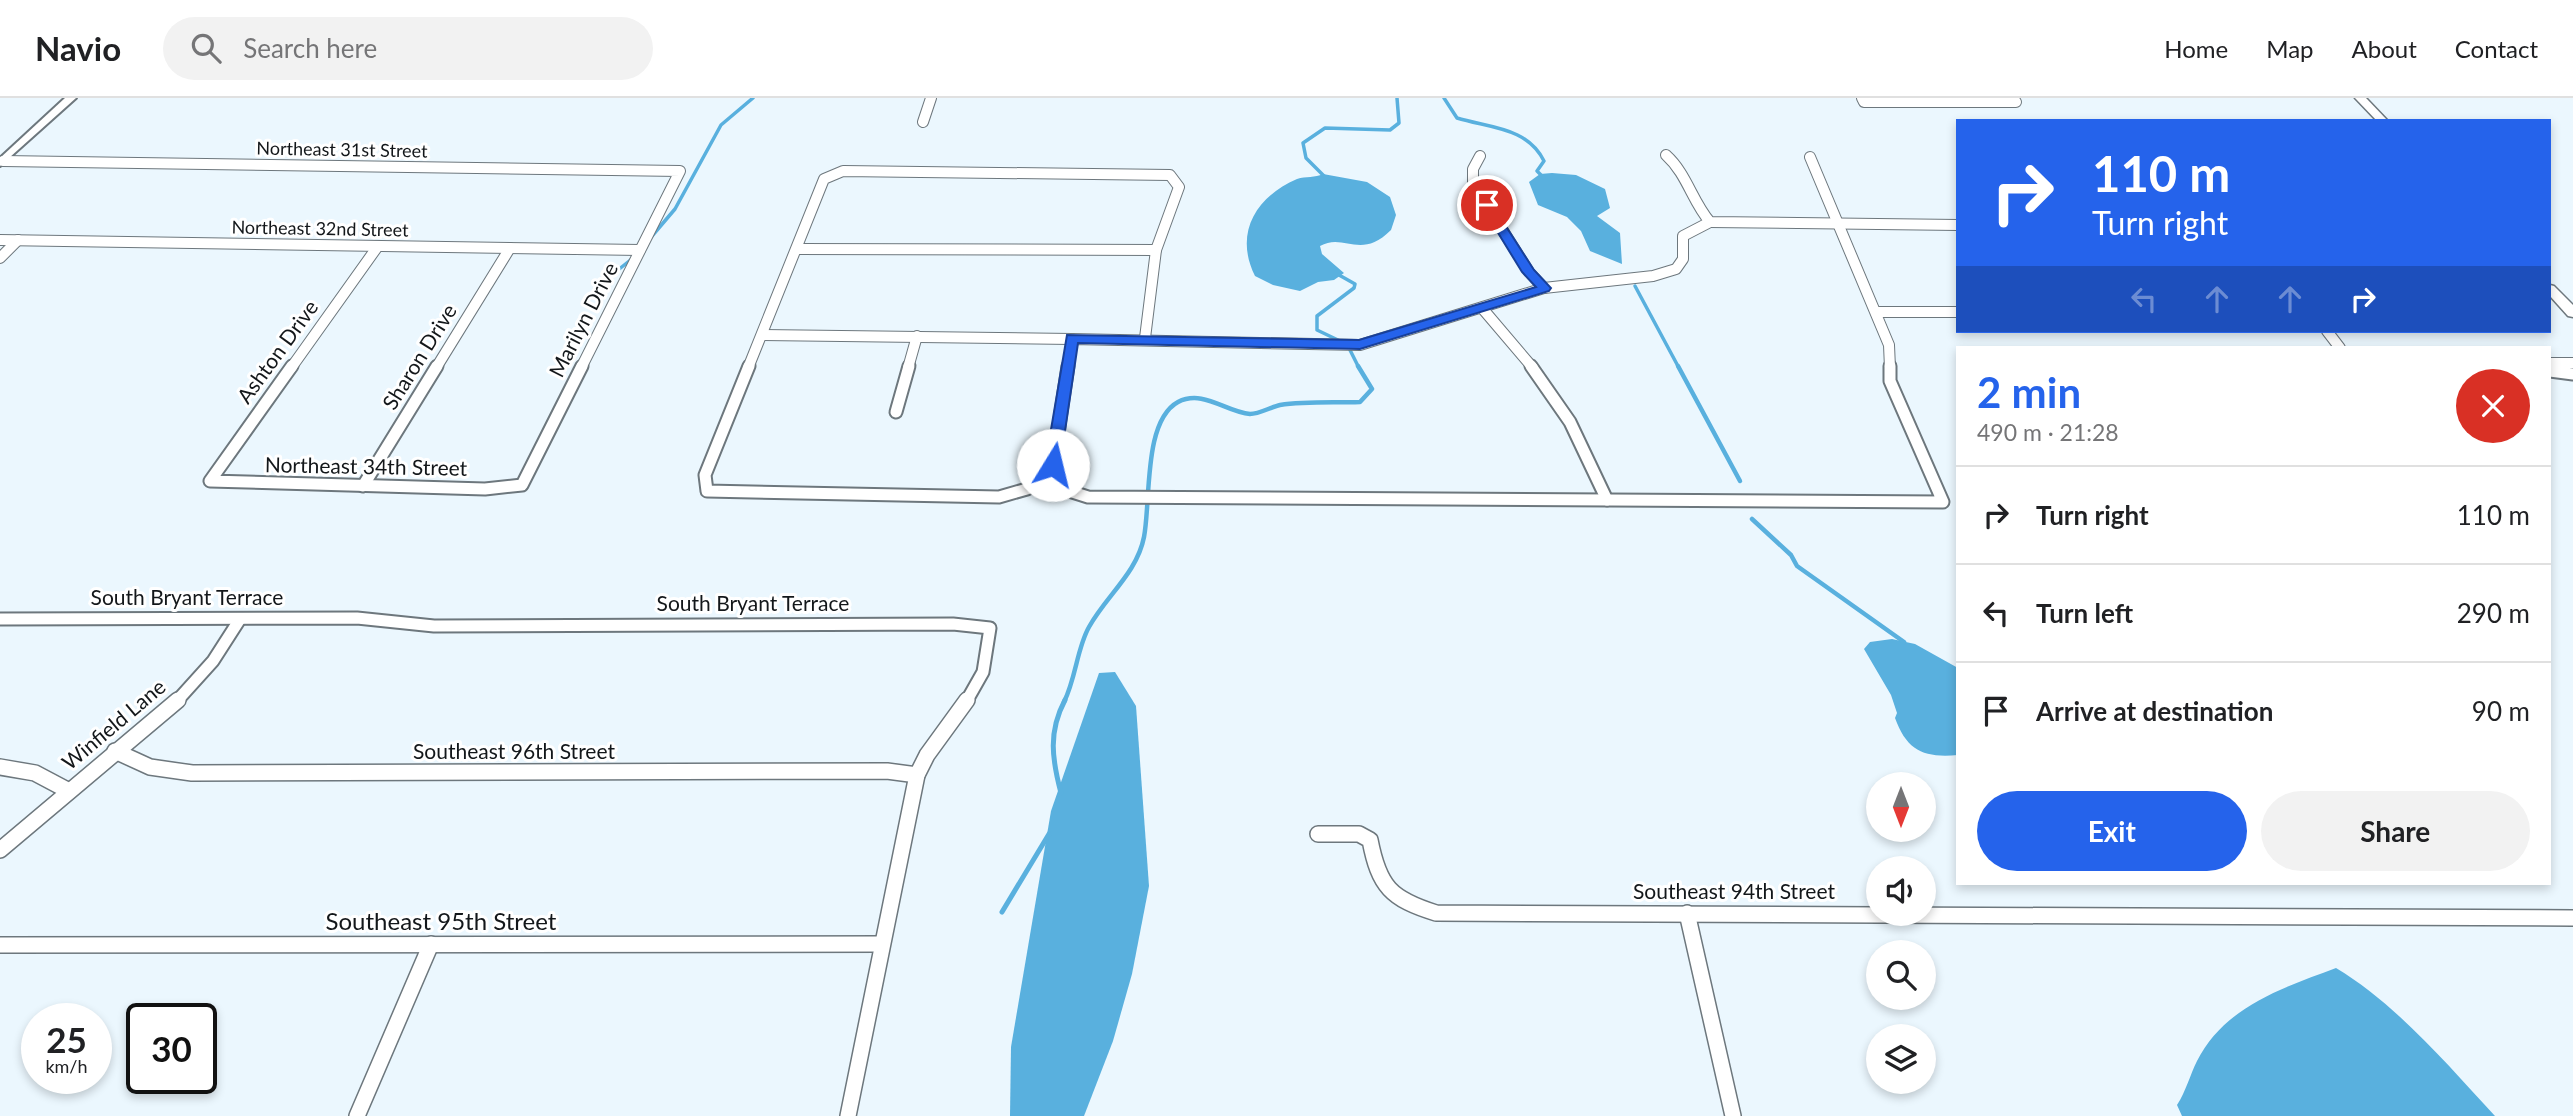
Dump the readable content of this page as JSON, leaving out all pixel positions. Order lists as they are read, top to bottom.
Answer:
{
  "streets": {
    "street": [
      "Northeast 31st Street",
      "Northeast 32nd Street",
      "Marilyn Drive",
      "Ashton Drive",
      "Sharon Drive",
      "Northeast 34th Street",
      "South Bryant Terrace",
      "Winfield Lane",
      "Southeast 96th Street",
      "Southeast 94th Street",
      "Southeast 95th Street"
    ]
  },
  "crossings": [
    ["Northeast 31st Street", "Marilyn Drive"],
    ["Northeast 32nd Street", "Marilyn Drive"],
    ["Northeast 32nd Street", "Ashton Drive"],
    ["Northeast 32nd Street", "Sharon Drive"],
    ["Marilyn Drive", "Northeast 34th Street"],
    ["Ashton Drive", "Northeast 34th Street"],
    ["Sharon Drive", "Northeast 34th Street"],
    ["South Bryant Terrace", "Winfield Lane"],
    ["South Bryant Terrace", "Southeast 96th Street"],
    ["South Bryant Terrace", "Southeast 95th Street"],
    ["Winfield Lane", "Southeast 96th Street"]
  ],
  "north": "bottom",
  "page": {
    "header": "Navio",
    "search": "Search here",
    "nav": [
      "Home",
      "Map",
      "About",
      "Contact"
    ],
    "turn": ["110 m", "Turn right"],
    "heading": ["2 min", "490 m · 21:28"],
    "list": [
      {
        "name": "Turn right",
        "value": "110 m"
      },
      {
        "name": "Turn left",
        "value": "290 m"
      },
      {
        "name": "Arrive at destination",
        "value": "90 m"
      }
    ],
    "buttons": ["Exit", "Share"],
    "speed": "25 km/h",
    "limit": "30"
  }
}
